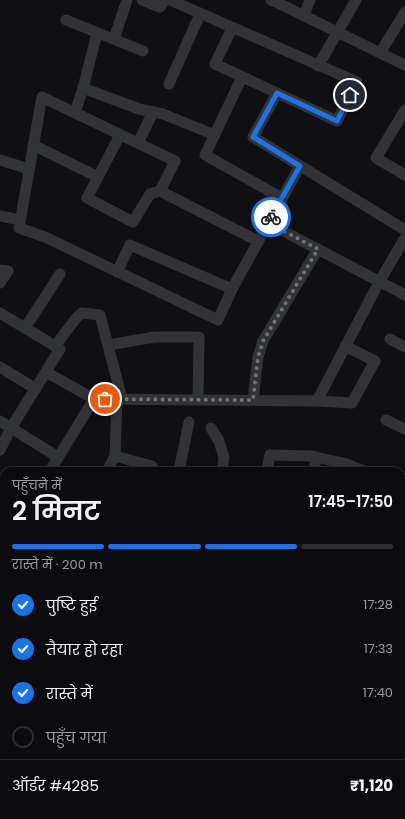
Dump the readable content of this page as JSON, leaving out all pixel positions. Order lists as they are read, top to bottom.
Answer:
{
  "page": {
    "heading": ["2 मिनट", "पहुँचने में", "17:45–17:50"],
    "panel": ["ऑर्डर #4285", "₹1,120"],
    "bar": "रास्ते में · 200 m",
    "list": [
      ["पुष्टि हुई", "17:28"],
      ["तैयार हो रहा", "17:33"],
      ["रास्ते में", "17:40"],
      "पहुँच गया"
    ]
  }
}
